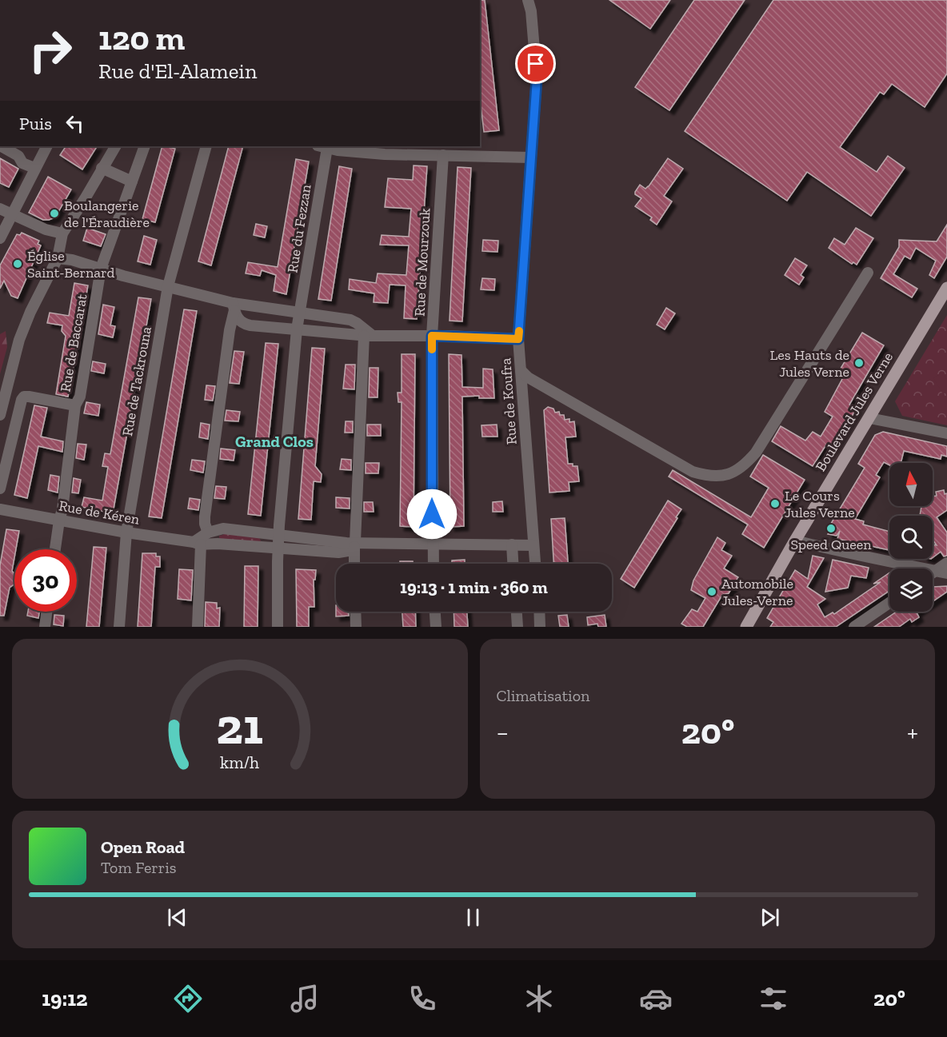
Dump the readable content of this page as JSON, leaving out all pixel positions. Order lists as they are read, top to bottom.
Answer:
{
  "streets": {
    "main road": ["Boulevard Jules Verne"],
    "street": [
      "Rue du Fezzan",
      "Rue de Mourzouk",
      "Rue de Baccarat",
      "Rue de Tackrouna",
      "Rue de Koufra",
      "Rue de Kéren"
    ]
  },
  "crossings": [
    ["Rue de Mourzouk", "Rue de Kéren"],
    ["Rue de Tackrouna", "Rue de Kéren"],
    ["Rue de Koufra", "Rue de Kéren"]
  ],
  "districts": ["Grand Clos"],
  "places": [
    "Boulangerie de l'Éraudière",
    "Église Saint-Bernard",
    "Les Hauts de Jules Verne",
    "Le Cours Jules Verne",
    "Speed Queen",
    "Automobile Jules-Verne"
  ],
  "north": "top",
  "page": {
    "turn": ["120 m", "Rue d'El-Alamein"],
    "then": "Puis",
    "limit": "30",
    "trip": "19:13 · 1 min · 360 m",
    "tile": "Climatisation",
    "heat": ["−", "20°", "+"],
    "song": ["Open Road", "Tom Ferris"],
    "tabs": ["19:12", "20°"],
    "gauge": ["21", "km/h"]
  }
}
